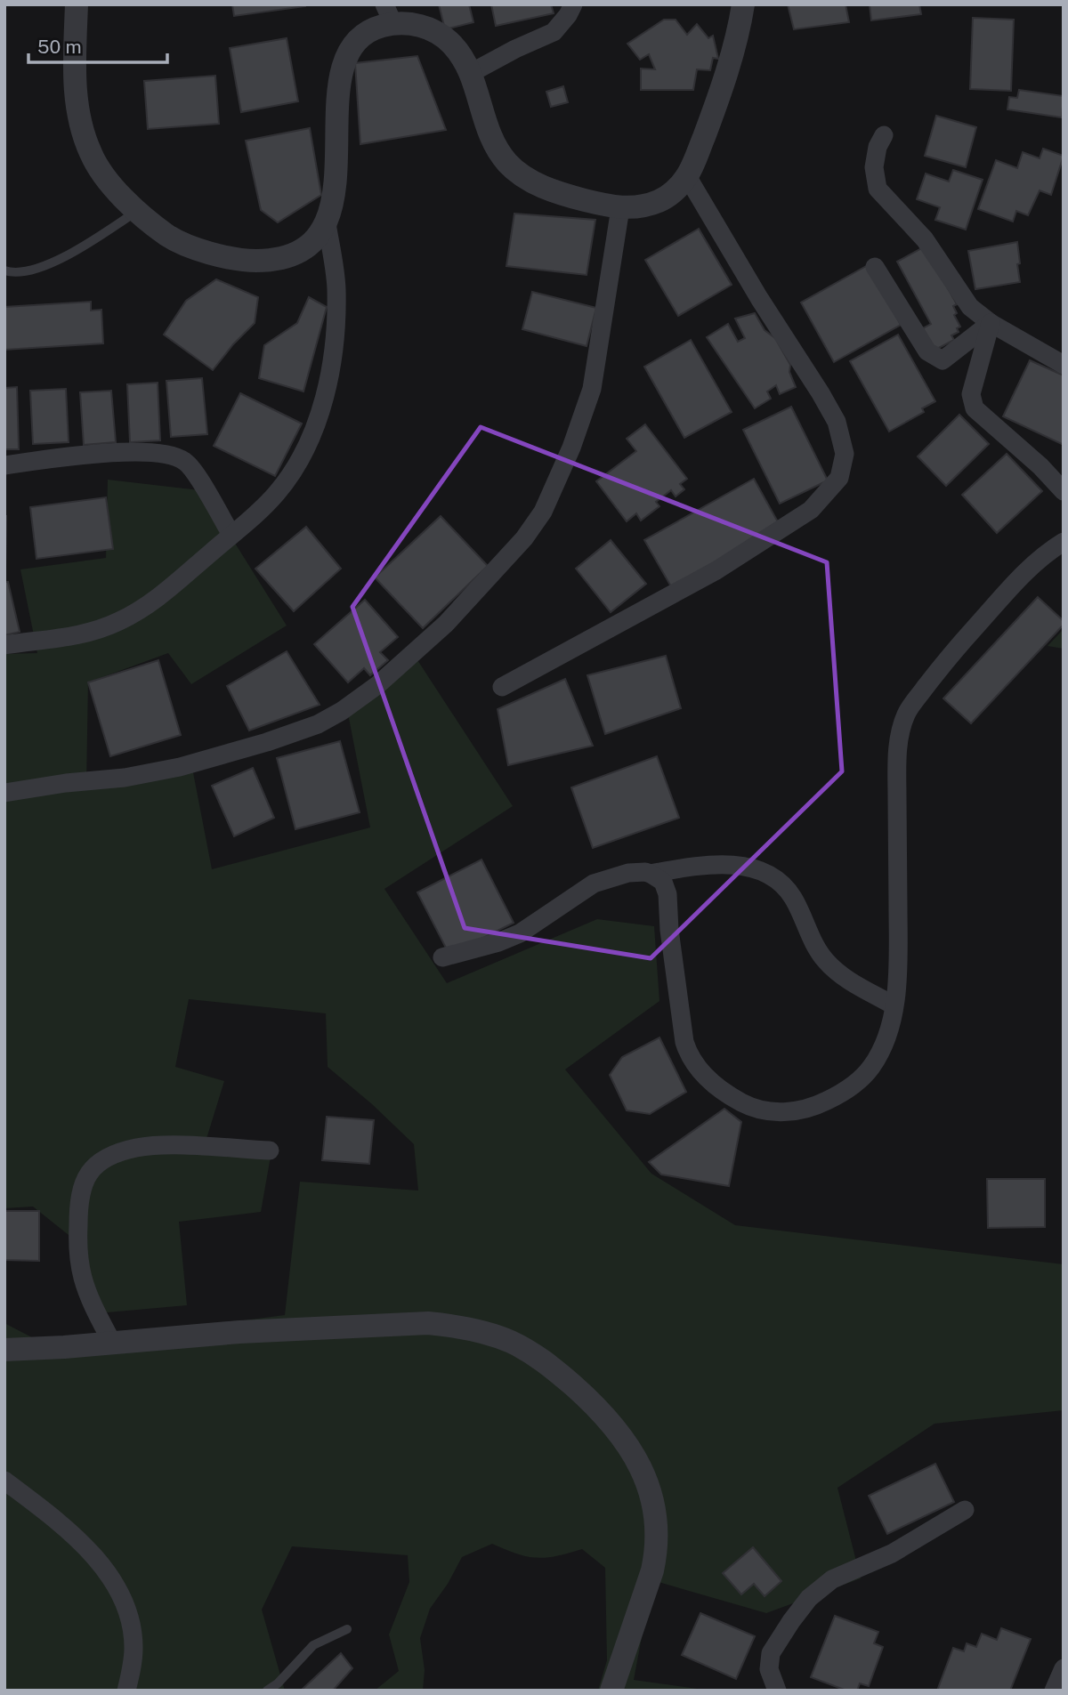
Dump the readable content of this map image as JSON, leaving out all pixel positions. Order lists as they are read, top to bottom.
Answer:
{
  "scale_bar": "50 m"
}
